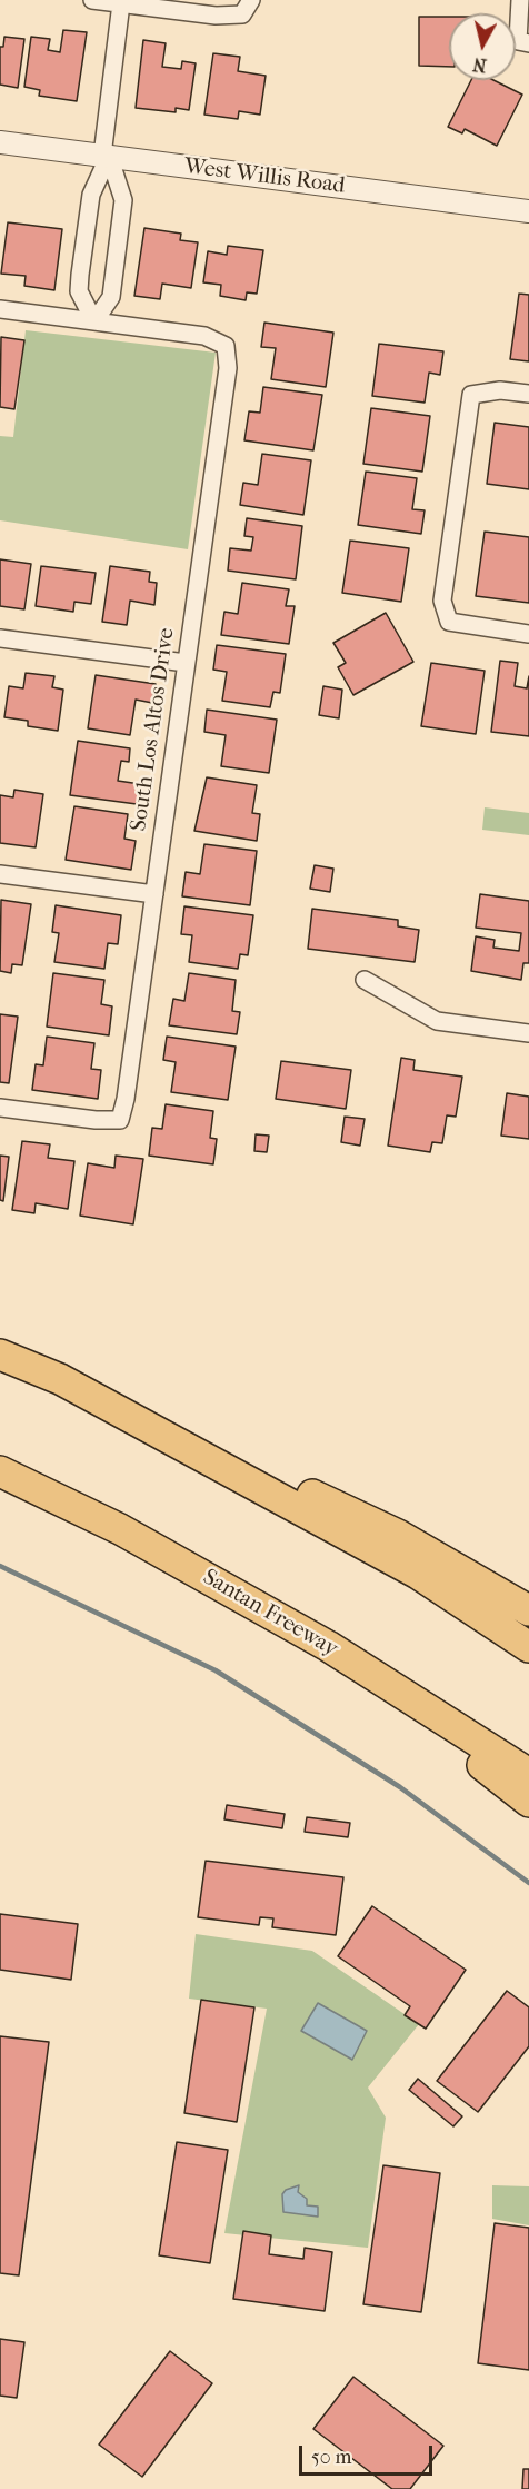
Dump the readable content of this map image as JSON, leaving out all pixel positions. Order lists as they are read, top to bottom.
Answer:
{
  "streets": {
    "highway": ["Santan Freeway"],
    "street": ["West Willis Road", "South Los Altos Drive"]
  },
  "scale_bar": "50 m",
  "north": "bottom"
}
